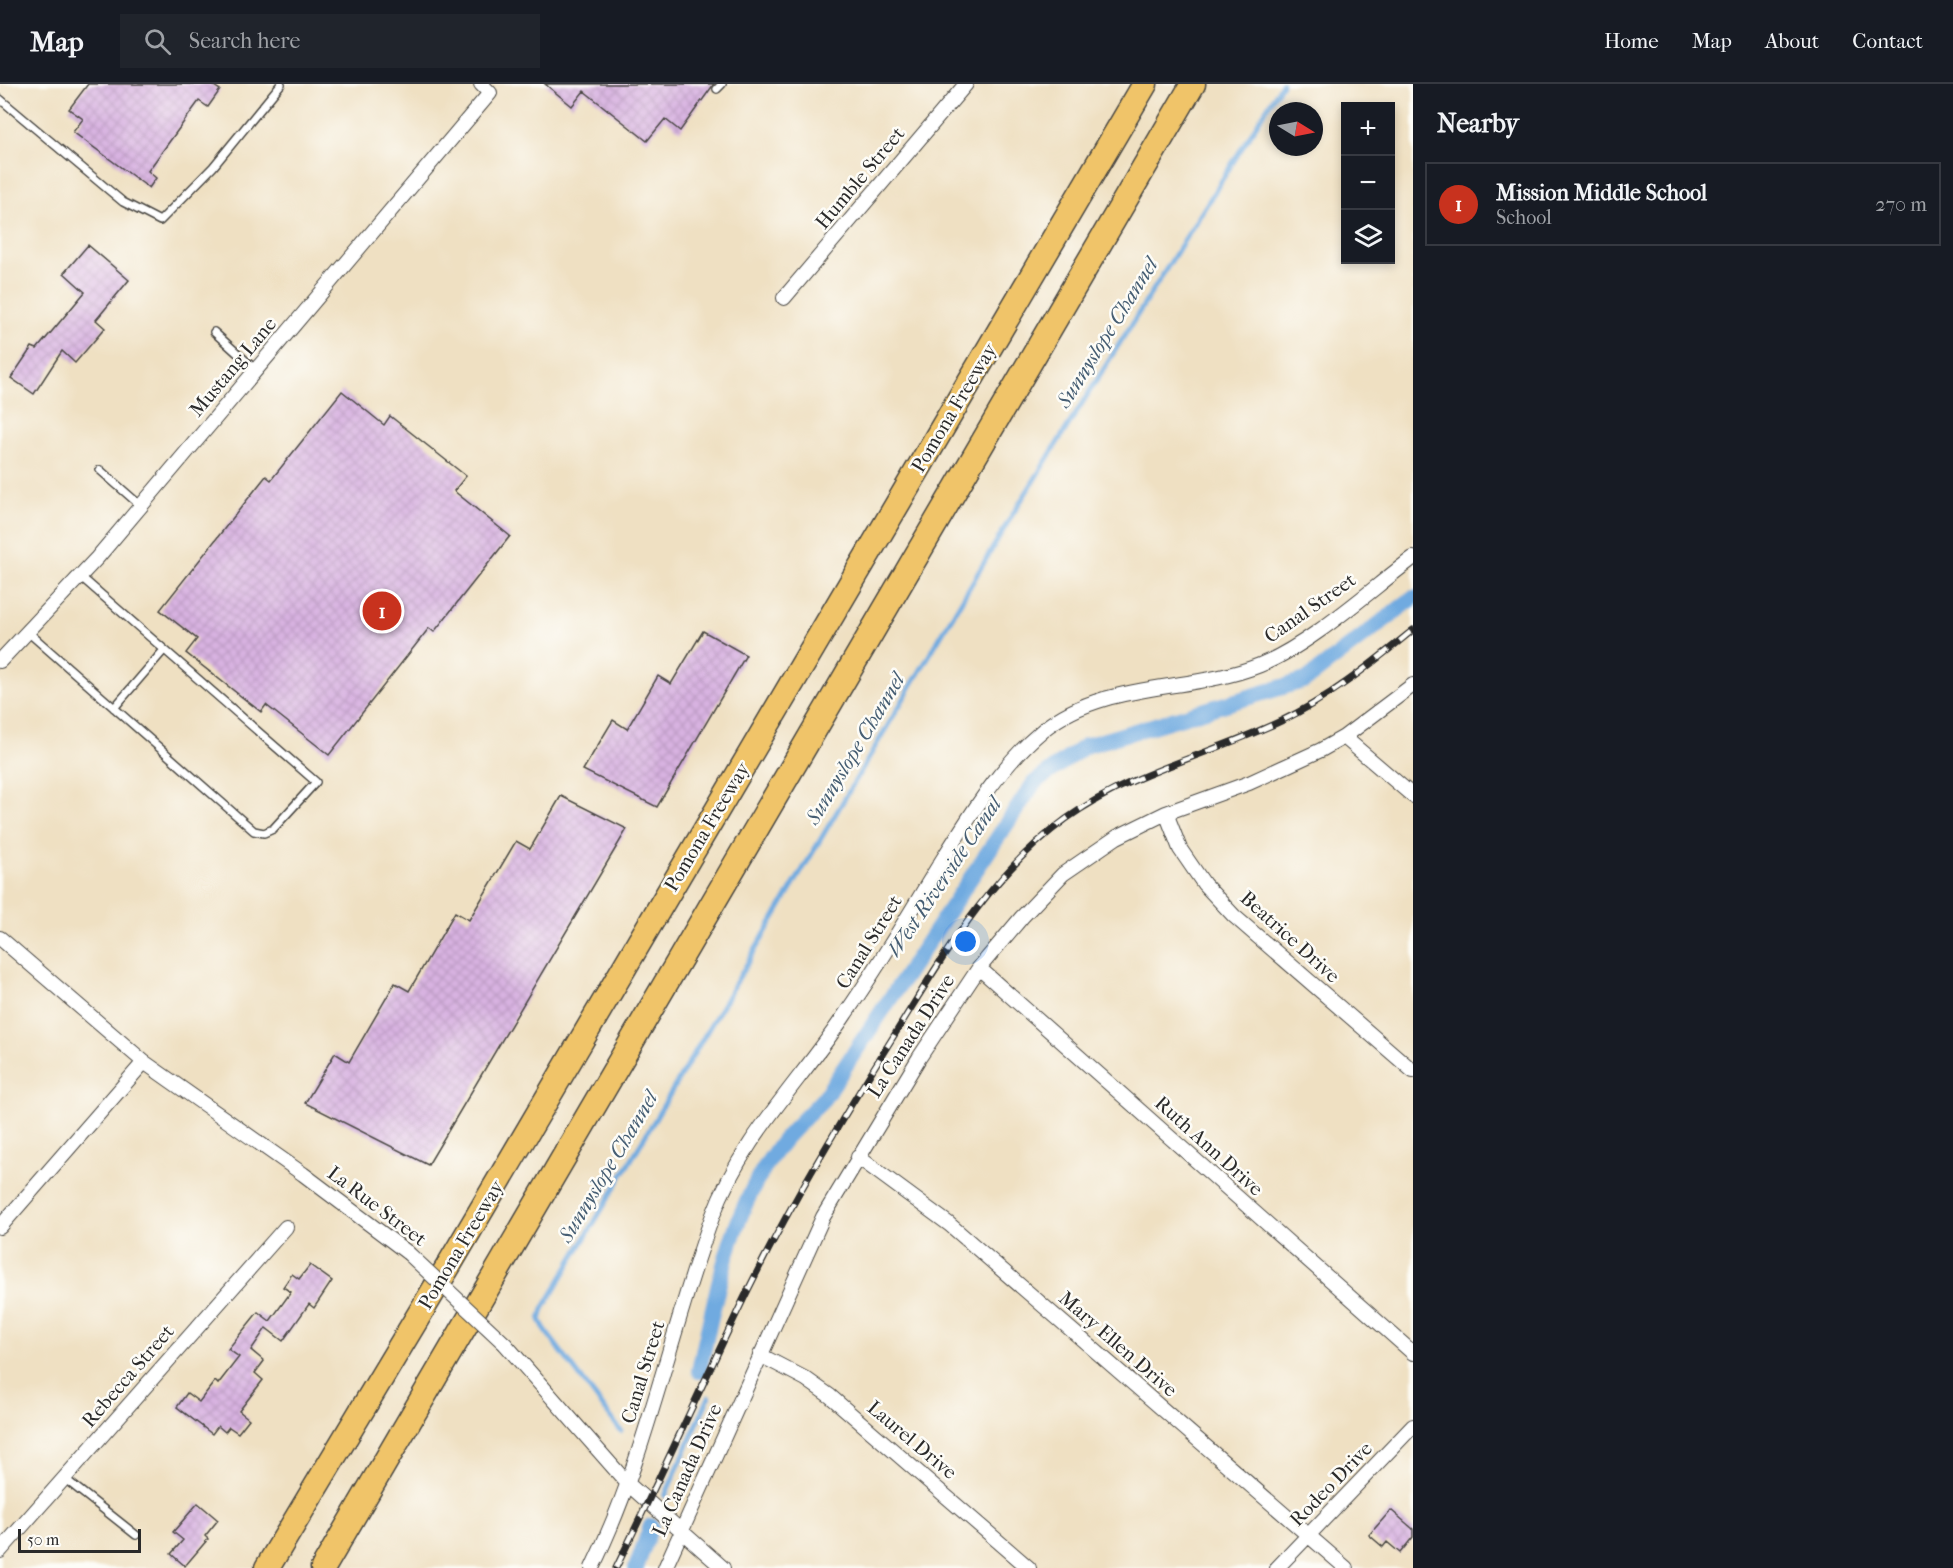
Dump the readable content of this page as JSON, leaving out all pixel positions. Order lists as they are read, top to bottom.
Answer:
{
  "streets": {
    "highway": ["Pomona Freeway"],
    "street": [
      "Humble Street",
      "Mustang Lane",
      "Canal Street",
      "Beatrice Drive",
      "La Canada Drive",
      "Ruth Ann Drive",
      "La Rue Street",
      "Mary Ellen Drive",
      "Rebecca Street",
      "Laurel Drive",
      "Rodeo Drive"
    ]
  },
  "crossings": [
    ["Canal Street", "La Rue Street"],
    ["Beatrice Drive", "La Canada Drive"],
    ["La Canada Drive", "Ruth Ann Drive"],
    ["La Canada Drive", "La Rue Street"],
    ["La Canada Drive", "Mary Ellen Drive"],
    ["La Canada Drive", "Laurel Drive"],
    ["Mary Ellen Drive", "Rodeo Drive"]
  ],
  "water": ["Sunnyslope Channel", "West Riverside Canal"],
  "scale_bar": "50 m",
  "north": "right",
  "page": {
    "header": "Map",
    "search": "Search here",
    "nav": [
      "Home",
      "Map",
      "About",
      "Contact"
    ],
    "heading": "Nearby",
    "map_buttons": ["+", "−"],
    "list": [
      {
        "mark": "1",
        "name": "Mission Middle School",
        "note": "School",
        "value": "270 m"
      }
    ],
    "pins": "1",
    "scale": "50 m"
  }
}
